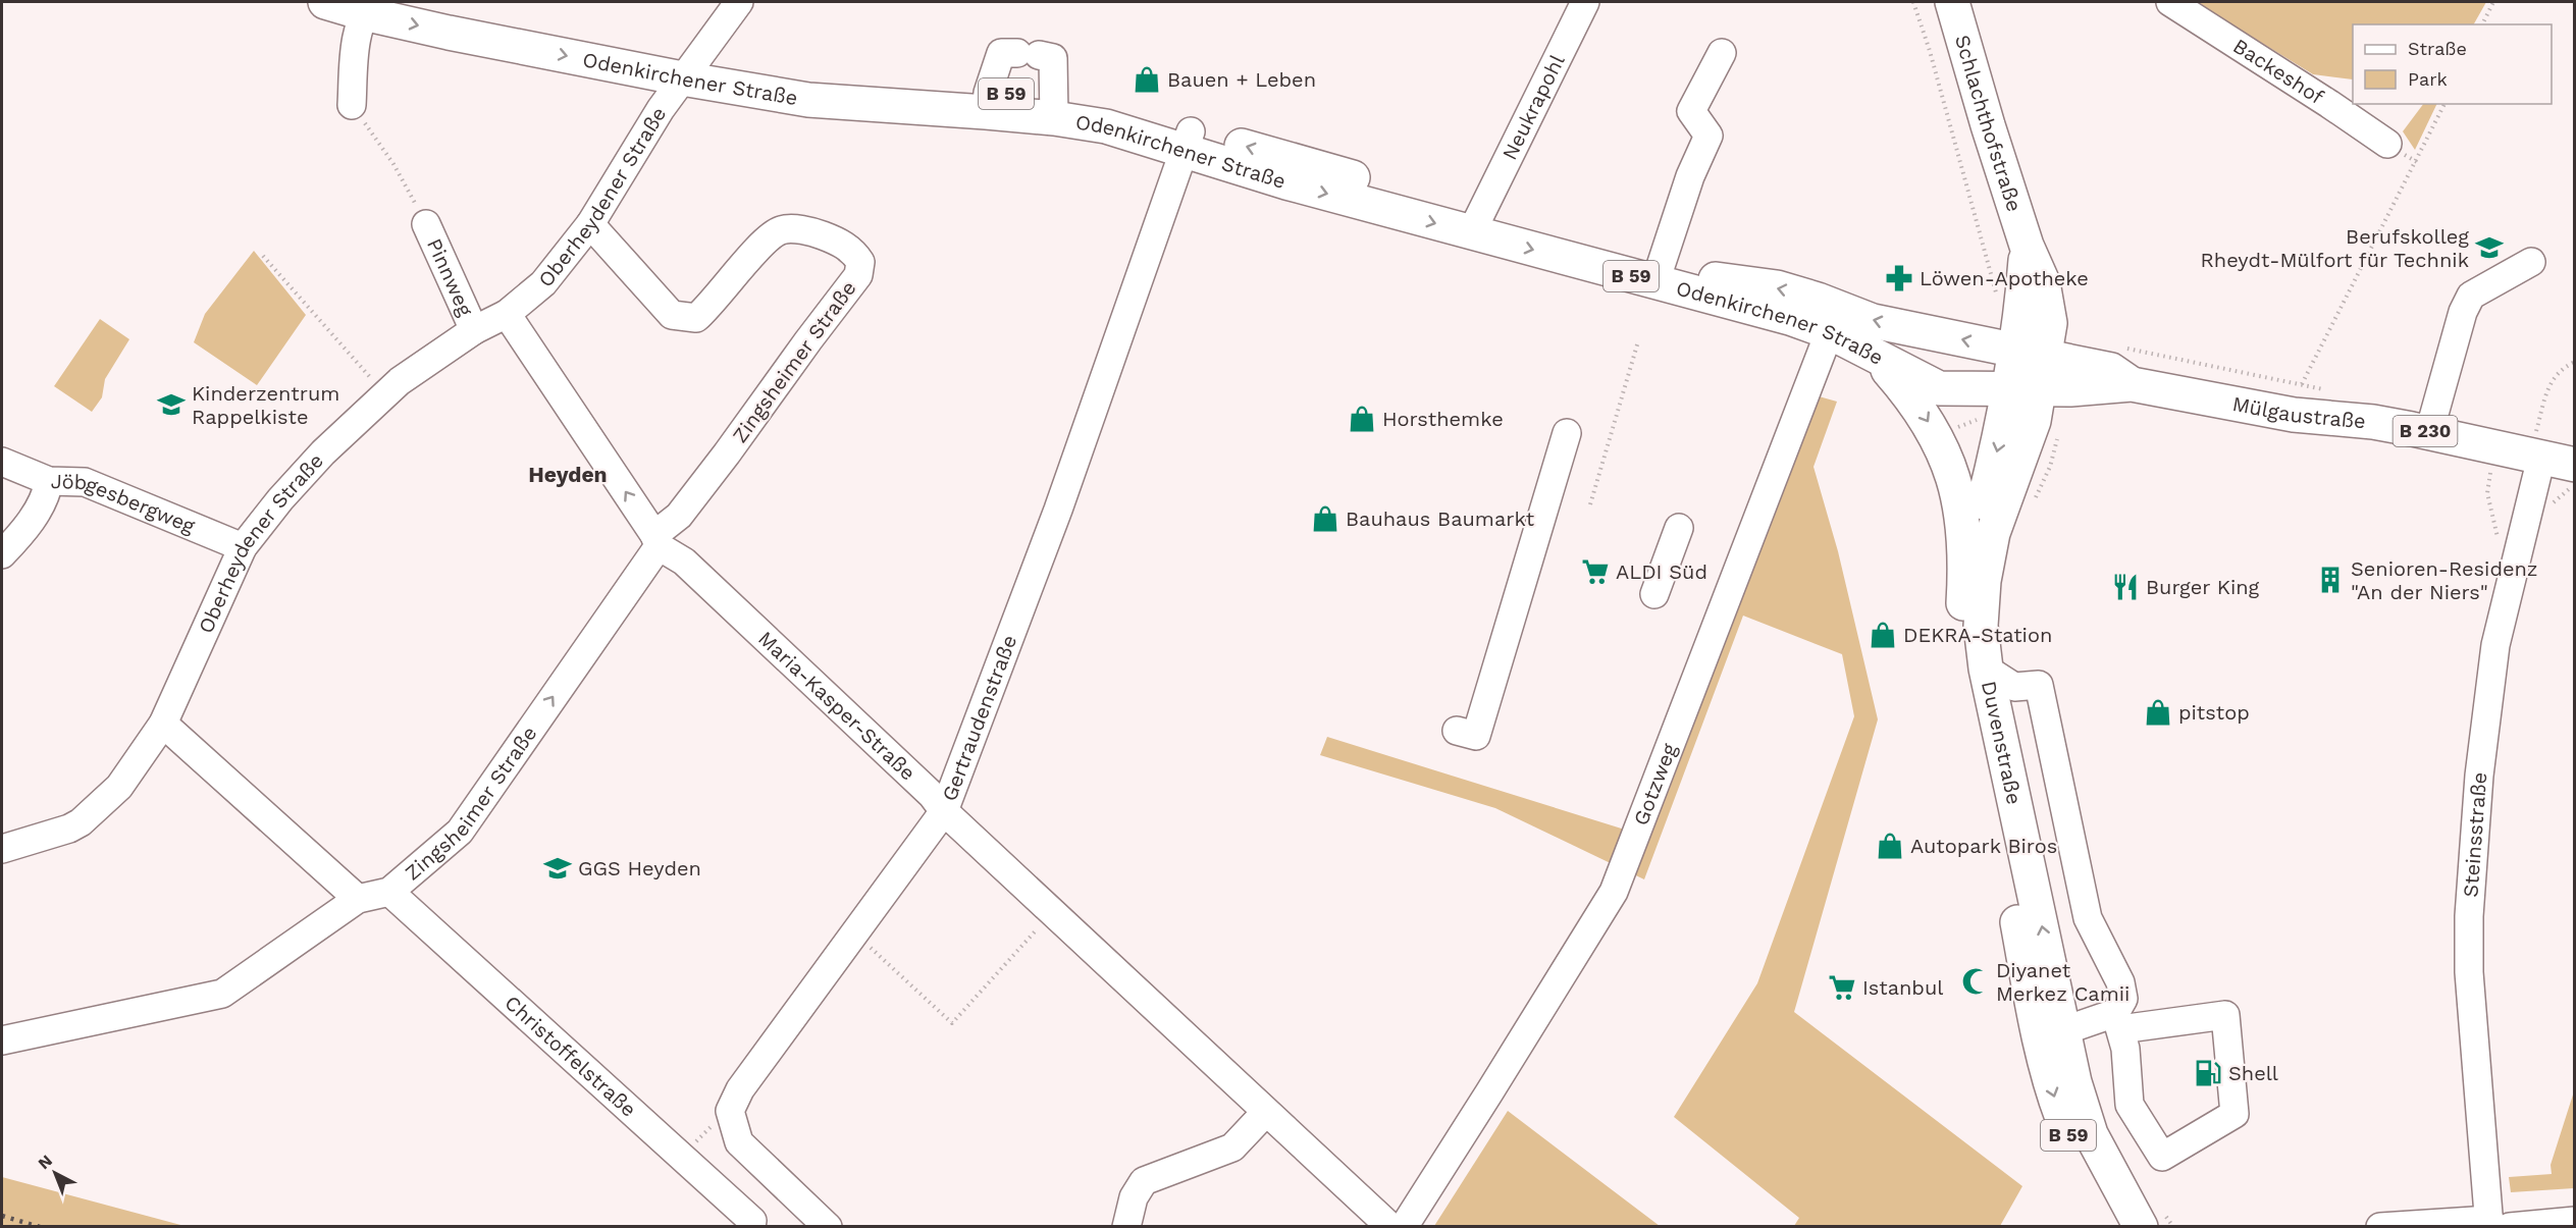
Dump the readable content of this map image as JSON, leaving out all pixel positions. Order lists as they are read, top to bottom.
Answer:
{
  "streets": {
    "main road": [
      "Odenkirchener Straße",
      "B 59",
      "Schlachthofstraße",
      "Mülgaustraße",
      "B 230",
      "Duvenstraße"
    ],
    "street": [
      "Backeshof",
      "Neukrapohl",
      "Oberheydener Straße",
      "Pinnweg",
      "Zingsheimer Straße",
      "Jöbgesbergweg",
      "Maria-Kasper-Straße",
      "Gertraudenstraße",
      "Gotzweg",
      "Steinsstraße",
      "Christoffelstraße"
    ]
  },
  "crossings": [
    ["Odenkirchener Straße", "B 59"],
    ["Odenkirchener Straße", "Neukrapohl"],
    ["Odenkirchener Straße", "Schlachthofstraße"],
    ["Odenkirchener Straße", "Oberheydener Straße"],
    ["Odenkirchener Straße", "Mülgaustraße"],
    ["Odenkirchener Straße", "Gertraudenstraße"],
    ["Odenkirchener Straße", "Duvenstraße"],
    ["Odenkirchener Straße", "Gotzweg"],
    ["B 59", "Mülgaustraße"],
    ["B 59", "Duvenstraße"],
    ["Schlachthofstraße", "Mülgaustraße"],
    ["Schlachthofstraße", "Duvenstraße"],
    ["Oberheydener Straße", "Pinnweg"],
    ["Oberheydener Straße", "Zingsheimer Straße"],
    ["Oberheydener Straße", "Jöbgesbergweg"],
    ["Oberheydener Straße", "Maria-Kasper-Straße"],
    ["Zingsheimer Straße", "Maria-Kasper-Straße"],
    ["Zingsheimer Straße", "Christoffelstraße"],
    ["Mülgaustraße", "Duvenstraße"],
    ["Mülgaustraße", "Steinsstraße"],
    ["Maria-Kasper-Straße", "Gertraudenstraße"]
  ],
  "districts": ["Heyden"],
  "places": {
    "shop": [
      "Bauen + Leben",
      "Horsthemke",
      "Bauhaus Baumarkt",
      "DEKRA-Station",
      "pitstop",
      "Autopark Biros"
    ],
    "school or university": ["Berufskolleg Rheydt-Mülfort für Technik", "Kinderzentrum Rappelkiste", "GGS Heyden"],
    "pharmacy": ["Löwen-Apotheke"],
    "supermarket": ["ALDI Süd", "Istanbul"],
    "building": ["Senioren-Residenz \"An der Niers\""],
    "restaurant": ["Burger King"],
    "mosque": ["Diyanet Merkez Camii"],
    "fuel station": ["Shell"]
  },
  "legend": ["Straße", "Park"],
  "north": "top left"
}
